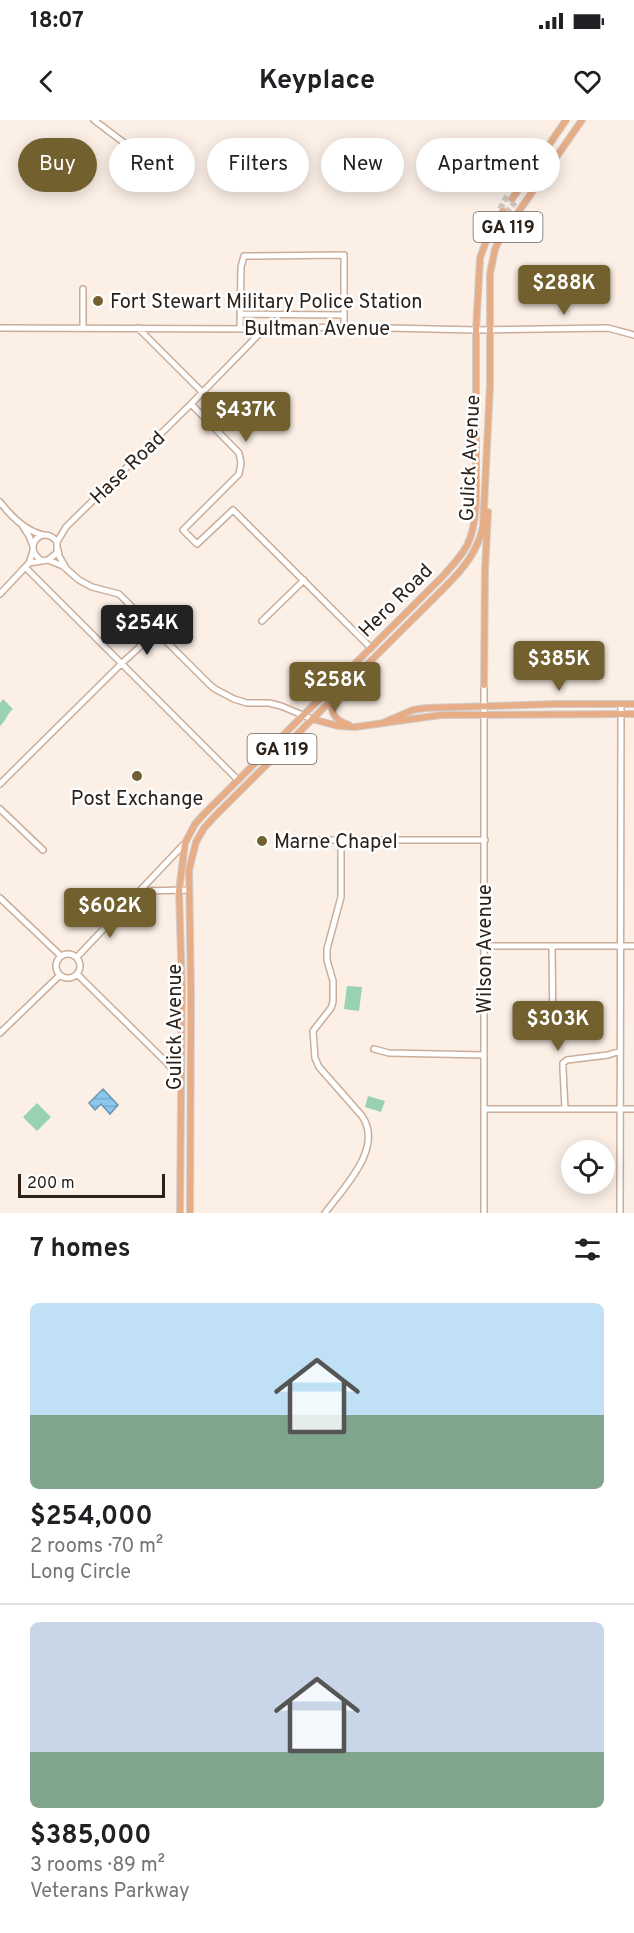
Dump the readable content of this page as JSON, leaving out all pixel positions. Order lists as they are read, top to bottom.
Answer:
{
  "streets": {
    "main road": ["GA 119", "Gulick Avenue", "Hero Road"],
    "street": ["Bultman Avenue", "Hase Road", "Wilson Avenue"]
  },
  "crossings": [
    ["GA 119", "Bultman Avenue"],
    ["GA 119", "Hero Road"],
    ["Bultman Avenue", "Gulick Avenue"],
    ["Bultman Avenue", "Hase Road"],
    ["Bultman Avenue", "Hero Road"],
    ["Gulick Avenue", "Hero Road"]
  ],
  "places": ["Fort Stewart Military Police Station", "Post Exchange", "Marne Chapel"],
  "scale_bar": "200 m",
  "page": {
    "status": "18:07",
    "header": "Keyplace",
    "chip": [
      "Buy",
      "Rent",
      "Filters",
      "New",
      "Apartment"
    ],
    "price": [
      "$288K",
      "$437K",
      "$254K",
      "$385K",
      "$258K",
      "$602K",
      "$303K"
    ],
    "scale": "200 m",
    "heading": "7 homes",
    "list": [
      {
        "name": "$254,000",
        "note": "2 rooms · 70 m² · Long Circle"
      },
      {
        "name": "$385,000",
        "note": "3 rooms · 89 m² · Veterans Parkway"
      }
    ]
  }
}
